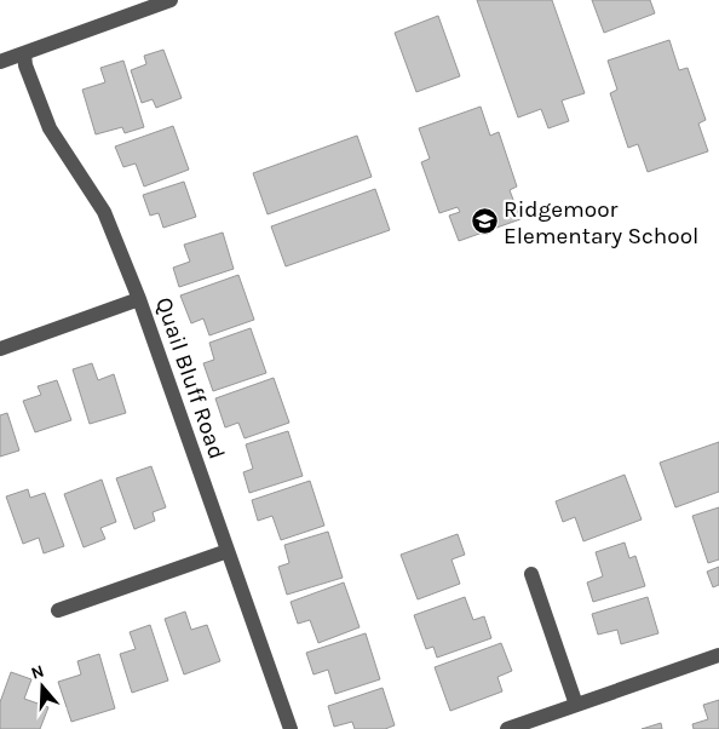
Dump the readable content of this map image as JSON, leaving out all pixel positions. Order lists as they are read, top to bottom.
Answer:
{
  "streets": {
    "street": ["Quail Bluff Road"]
  },
  "places": {
    "school or university": ["Ridgemoor Elementary School"]
  },
  "north": "top"
}
